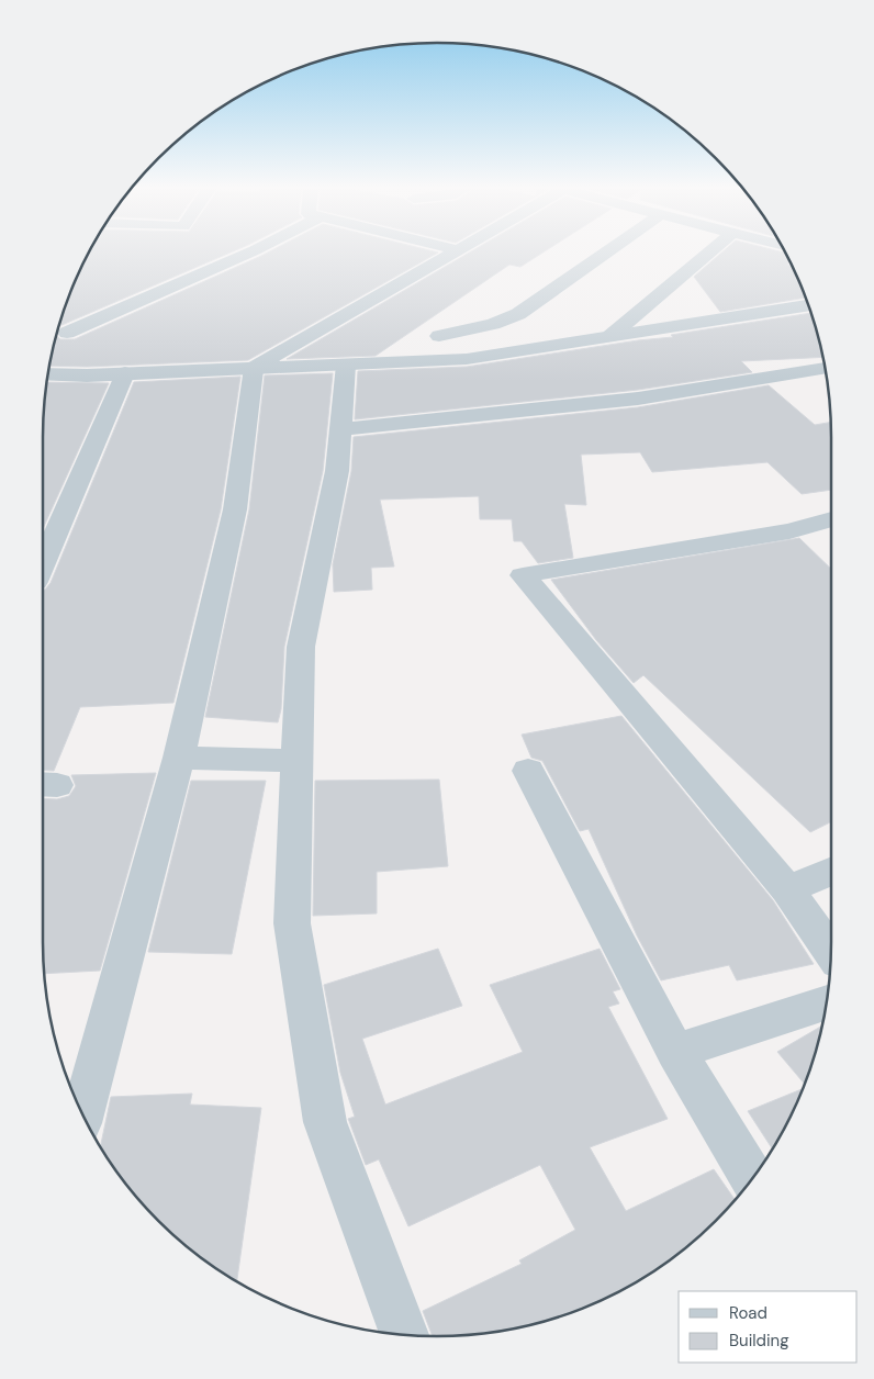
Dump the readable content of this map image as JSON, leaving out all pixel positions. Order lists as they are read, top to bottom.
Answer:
{
  "legend": ["Road", "Building"]
}
